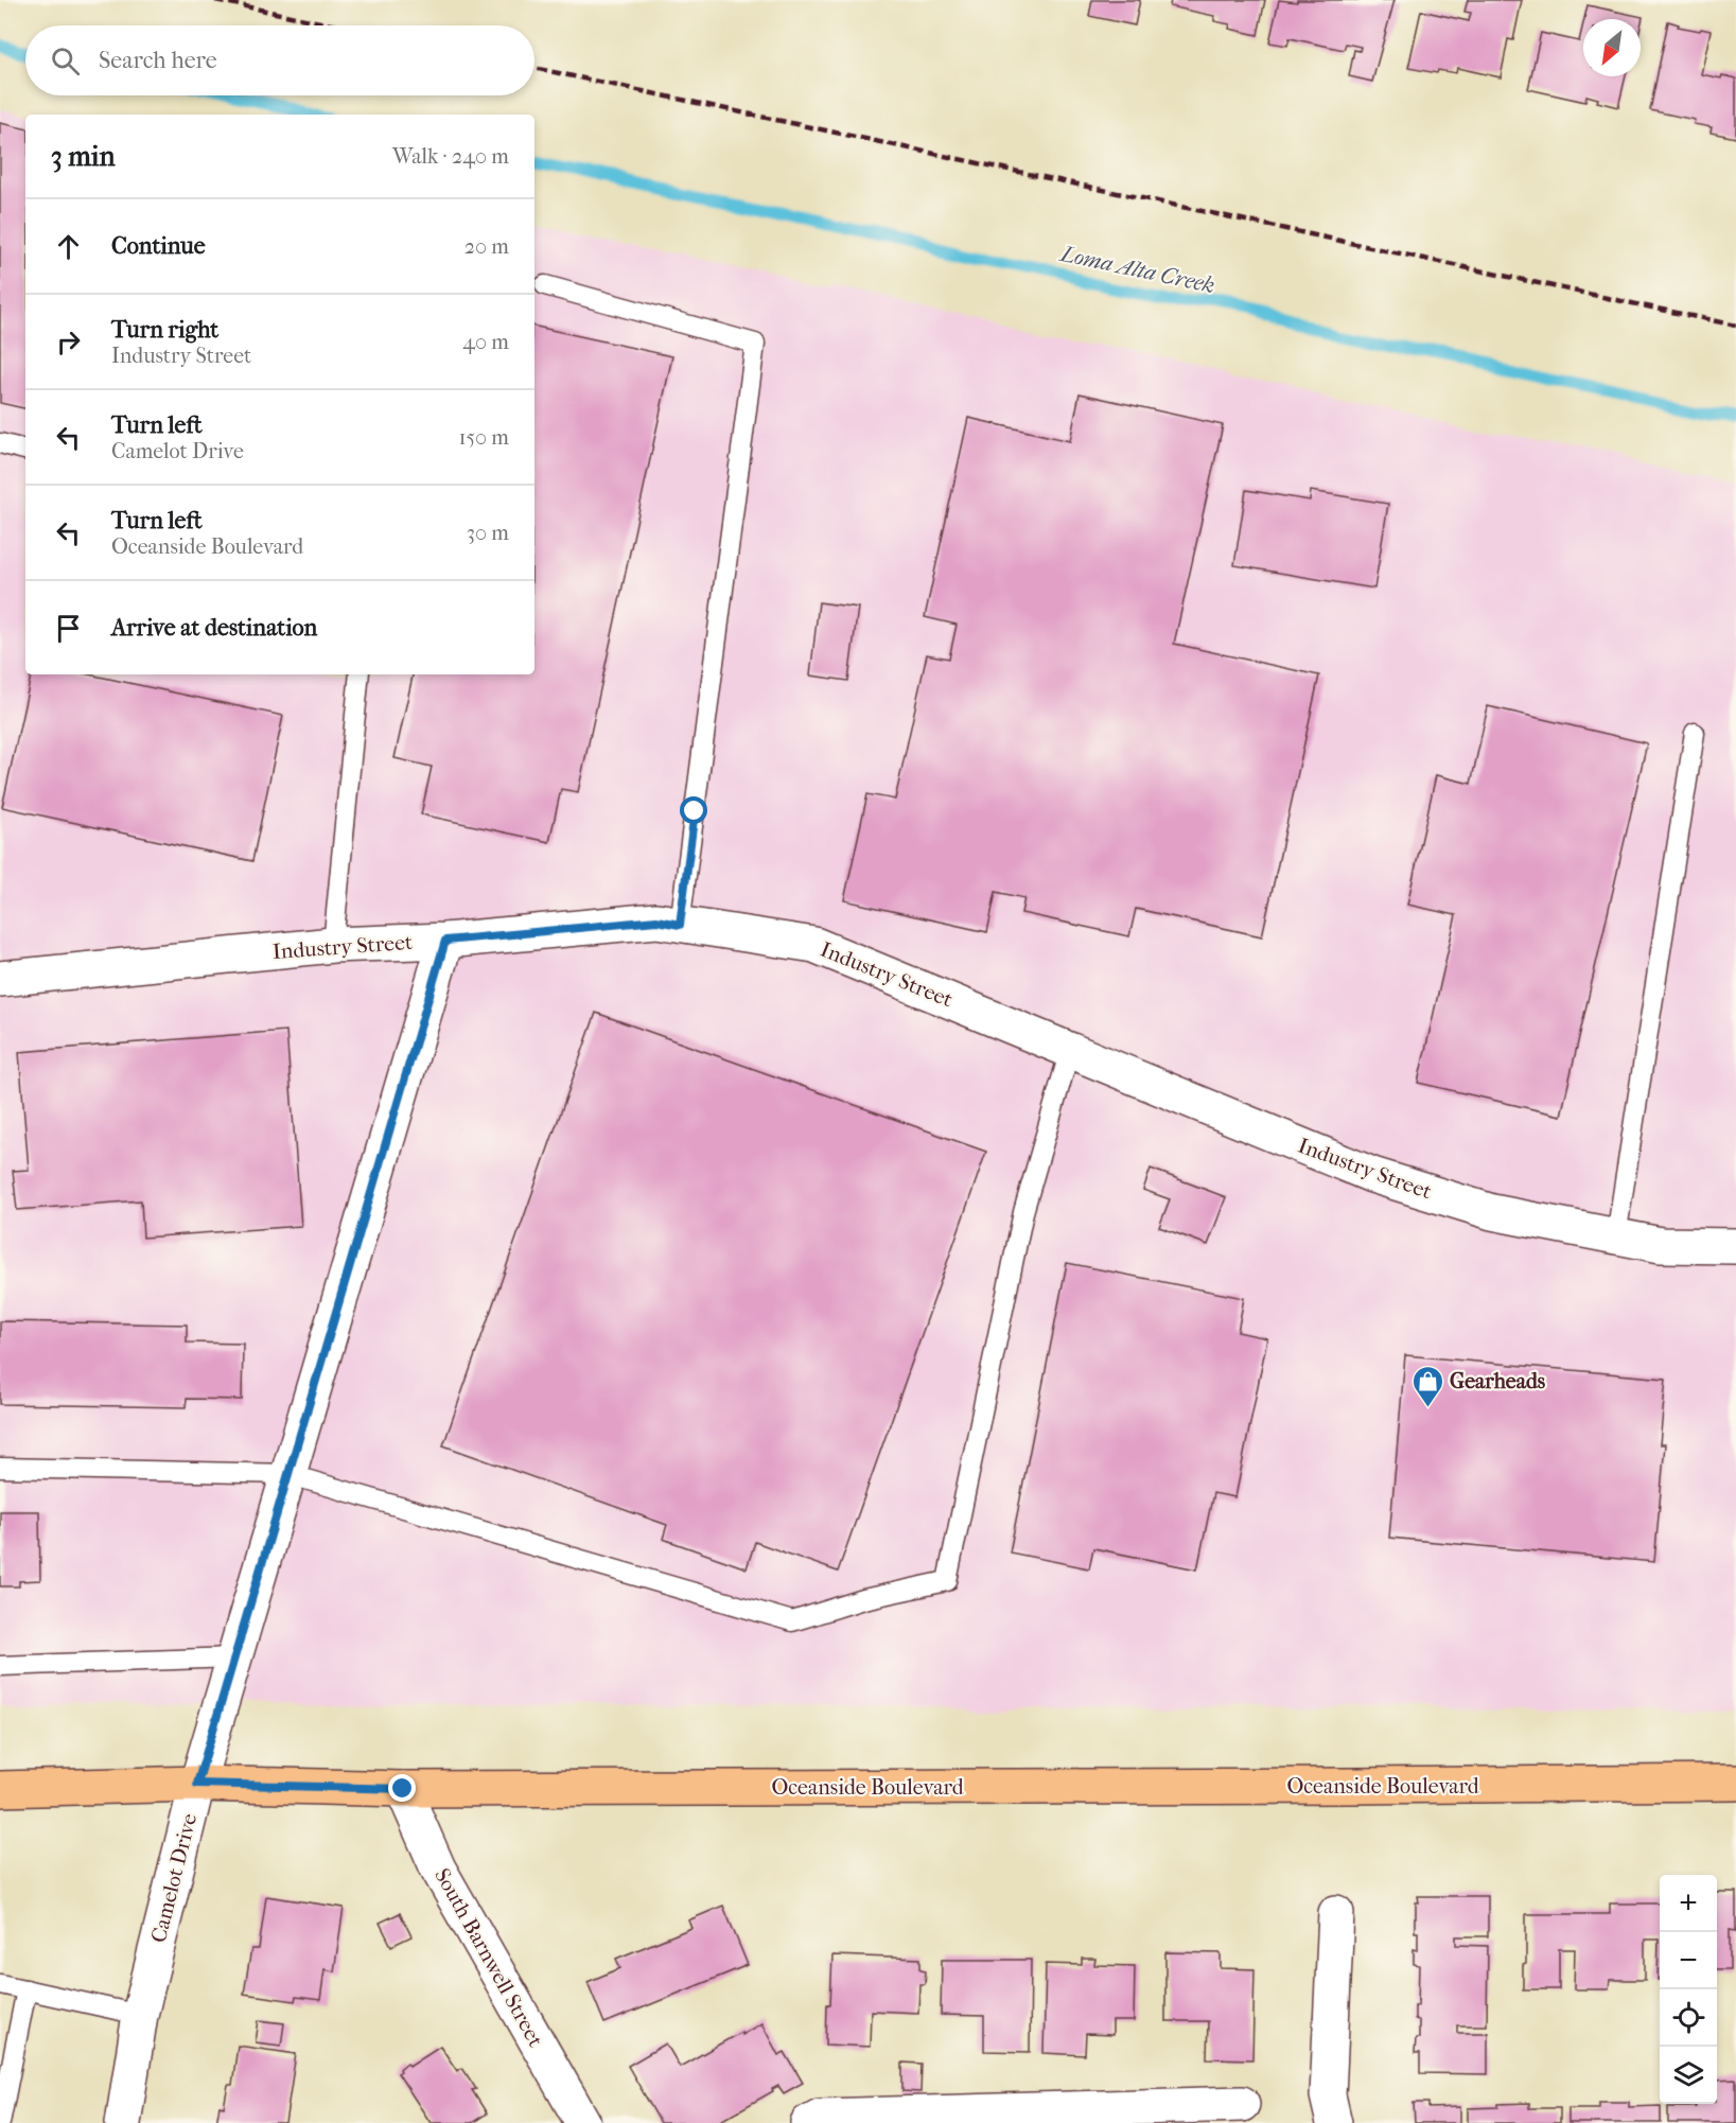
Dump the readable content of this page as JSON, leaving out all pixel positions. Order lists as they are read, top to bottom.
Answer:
{
  "streets": {
    "main road": ["Oceanside Boulevard"],
    "street": ["Industry Street", "Camelot Drive", "South Barnwell Street"]
  },
  "crossings": [
    ["Industry Street", "Camelot Drive"],
    ["Oceanside Boulevard", "Camelot Drive"],
    ["Oceanside Boulevard", "South Barnwell Street"]
  ],
  "water": ["Loma Alta Creek"],
  "places": {
    "shop": ["Gearheads"]
  },
  "north": "bottom left",
  "page": {
    "search": "Search here",
    "heading": ["3 min", "Walk · 240 m"],
    "list": [
      ["Continue", "20 m"],
      ["Turn right", "Industry Street", "40 m"],
      ["Turn left", "Camelot Drive", "150 m"],
      ["Turn left", "Oceanside Boulevard", "30 m"],
      "Arrive at destination"
    ],
    "map_buttons": ["+", "−"]
  }
}
